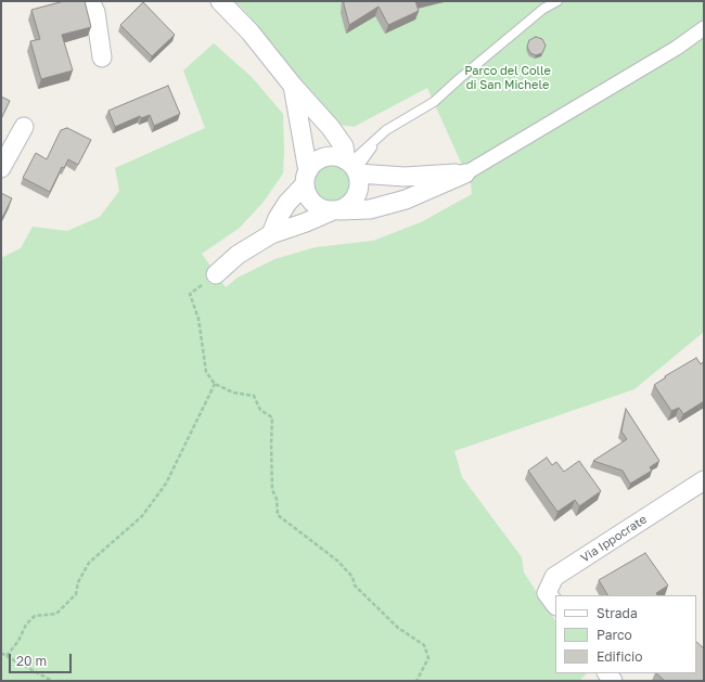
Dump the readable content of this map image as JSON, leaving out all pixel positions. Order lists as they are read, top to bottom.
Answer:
{
  "streets": {
    "street": ["Via Ippocrate"]
  },
  "parks": ["Parco del Colle di San Michele"],
  "legend": ["Strada", "Parco", "Edificio"],
  "scale_bar": "20 m"
}
